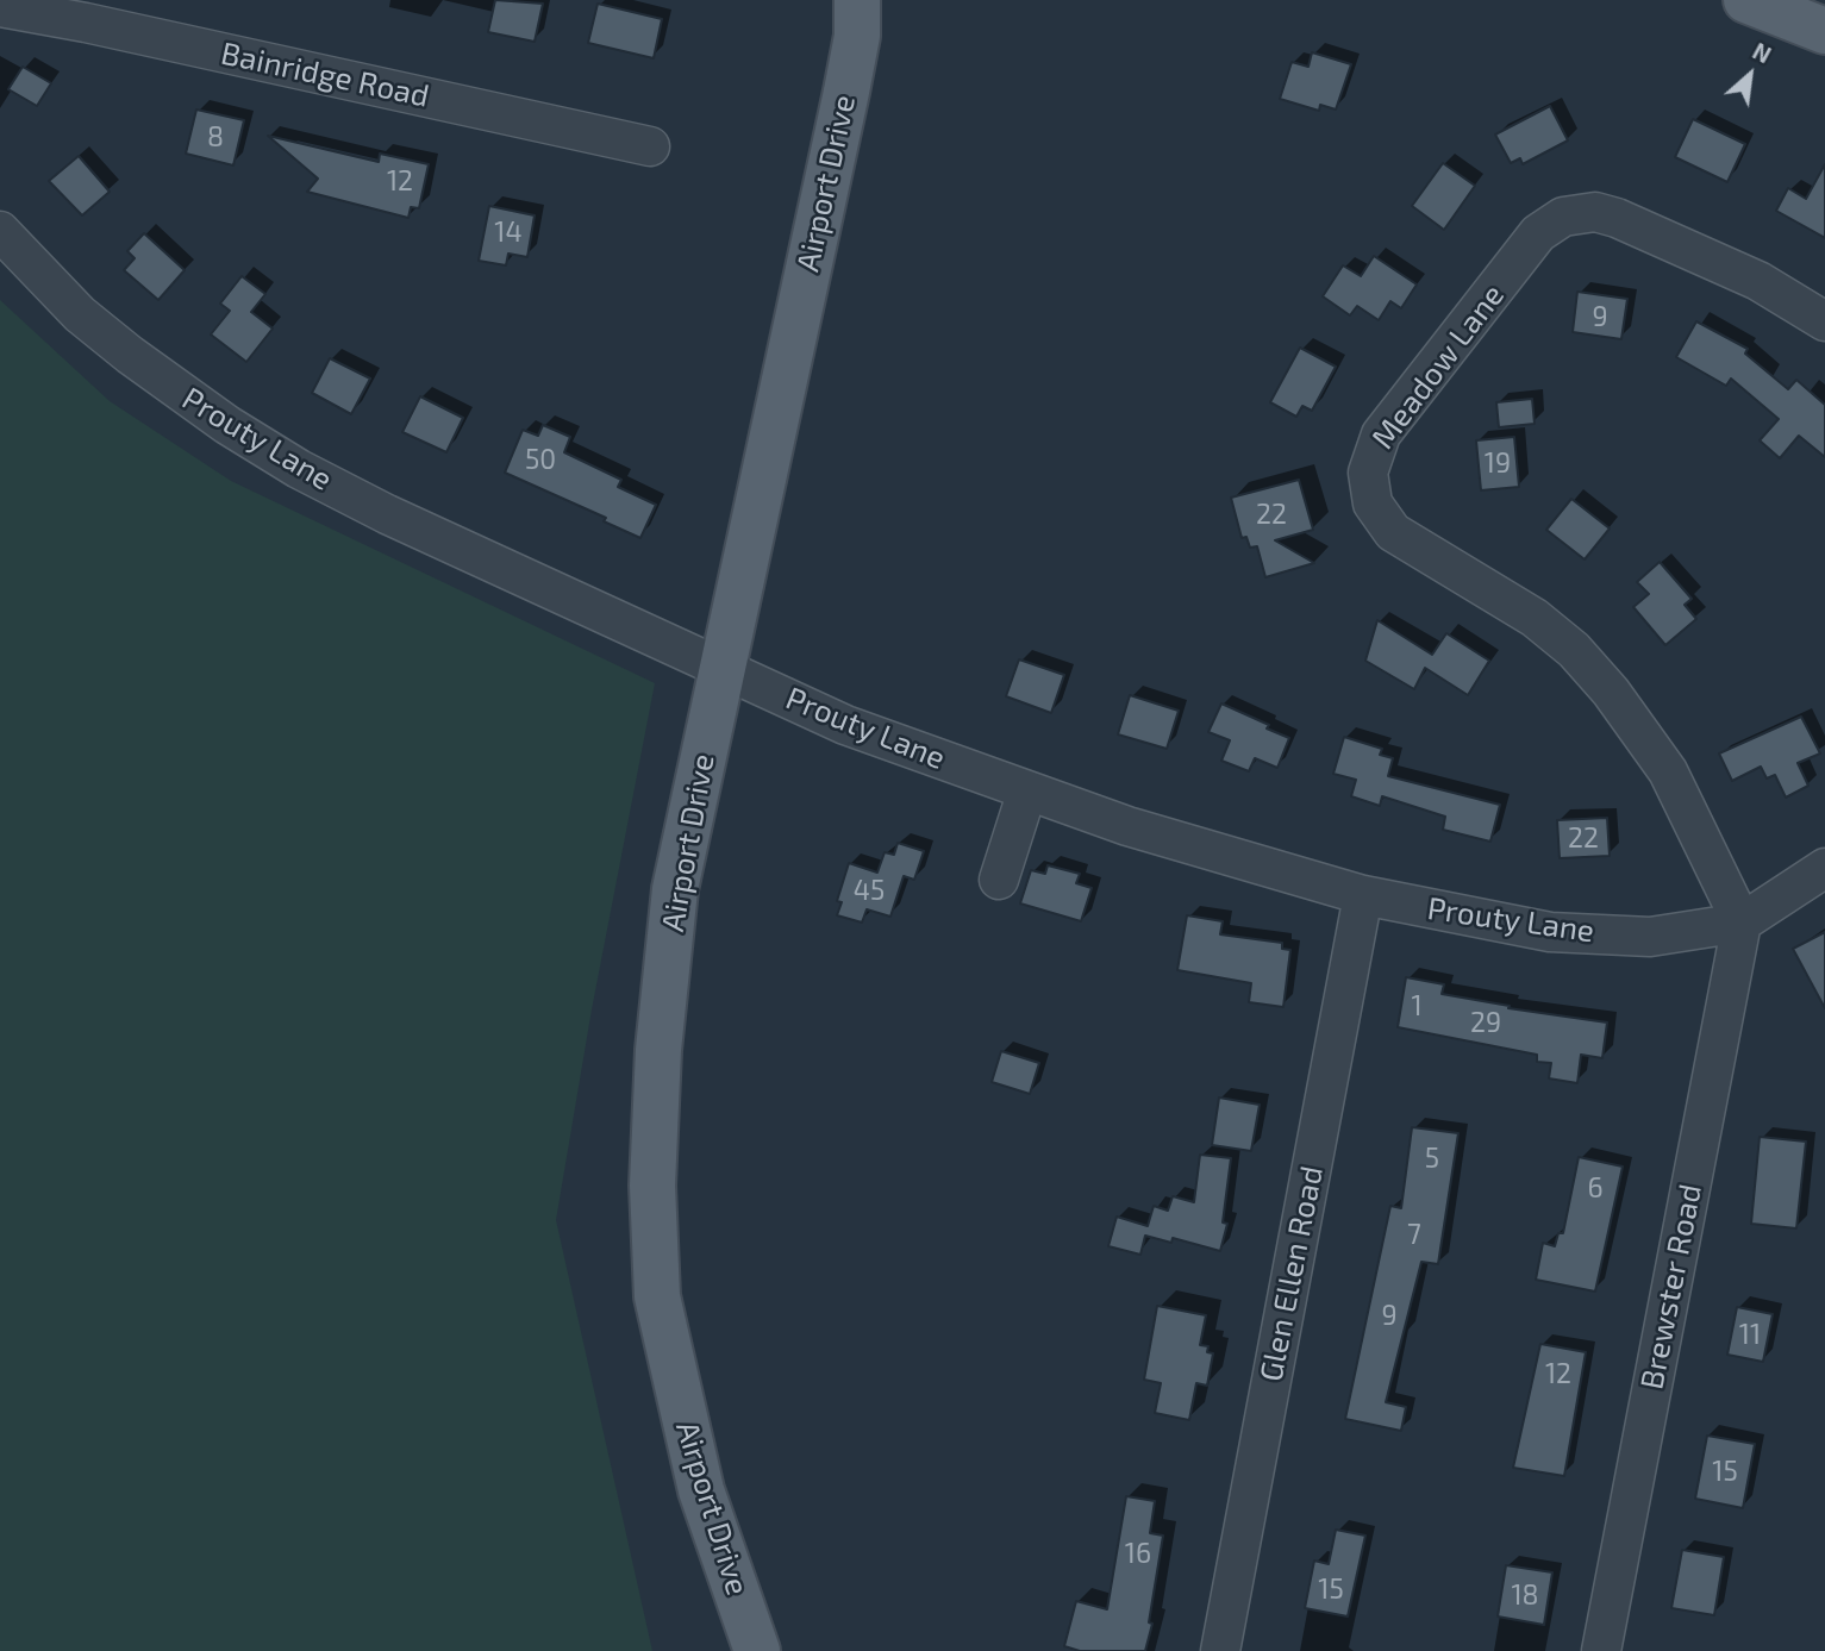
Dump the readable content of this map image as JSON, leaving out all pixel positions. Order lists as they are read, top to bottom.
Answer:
{
  "streets": {
    "main road": ["Airport Drive"],
    "street": [
      "Bainridge Road",
      "Meadow Lane",
      "Prouty Lane",
      "Glen Ellen Road",
      "Brewster Road"
    ]
  },
  "crossings": [
    ["Airport Drive", "Prouty Lane"],
    ["Meadow Lane", "Prouty Lane"],
    ["Meadow Lane", "Brewster Road"],
    ["Prouty Lane", "Glen Ellen Road"],
    ["Prouty Lane", "Brewster Road"]
  ],
  "house_numbers": [
    "8",
    "12",
    "14",
    "9",
    "50",
    "19",
    "22",
    "22",
    "45",
    "1",
    "29",
    "5",
    "6",
    "7",
    "9",
    "11",
    "12",
    "15",
    "16",
    "15",
    "18"
  ],
  "north": "top right"
}
